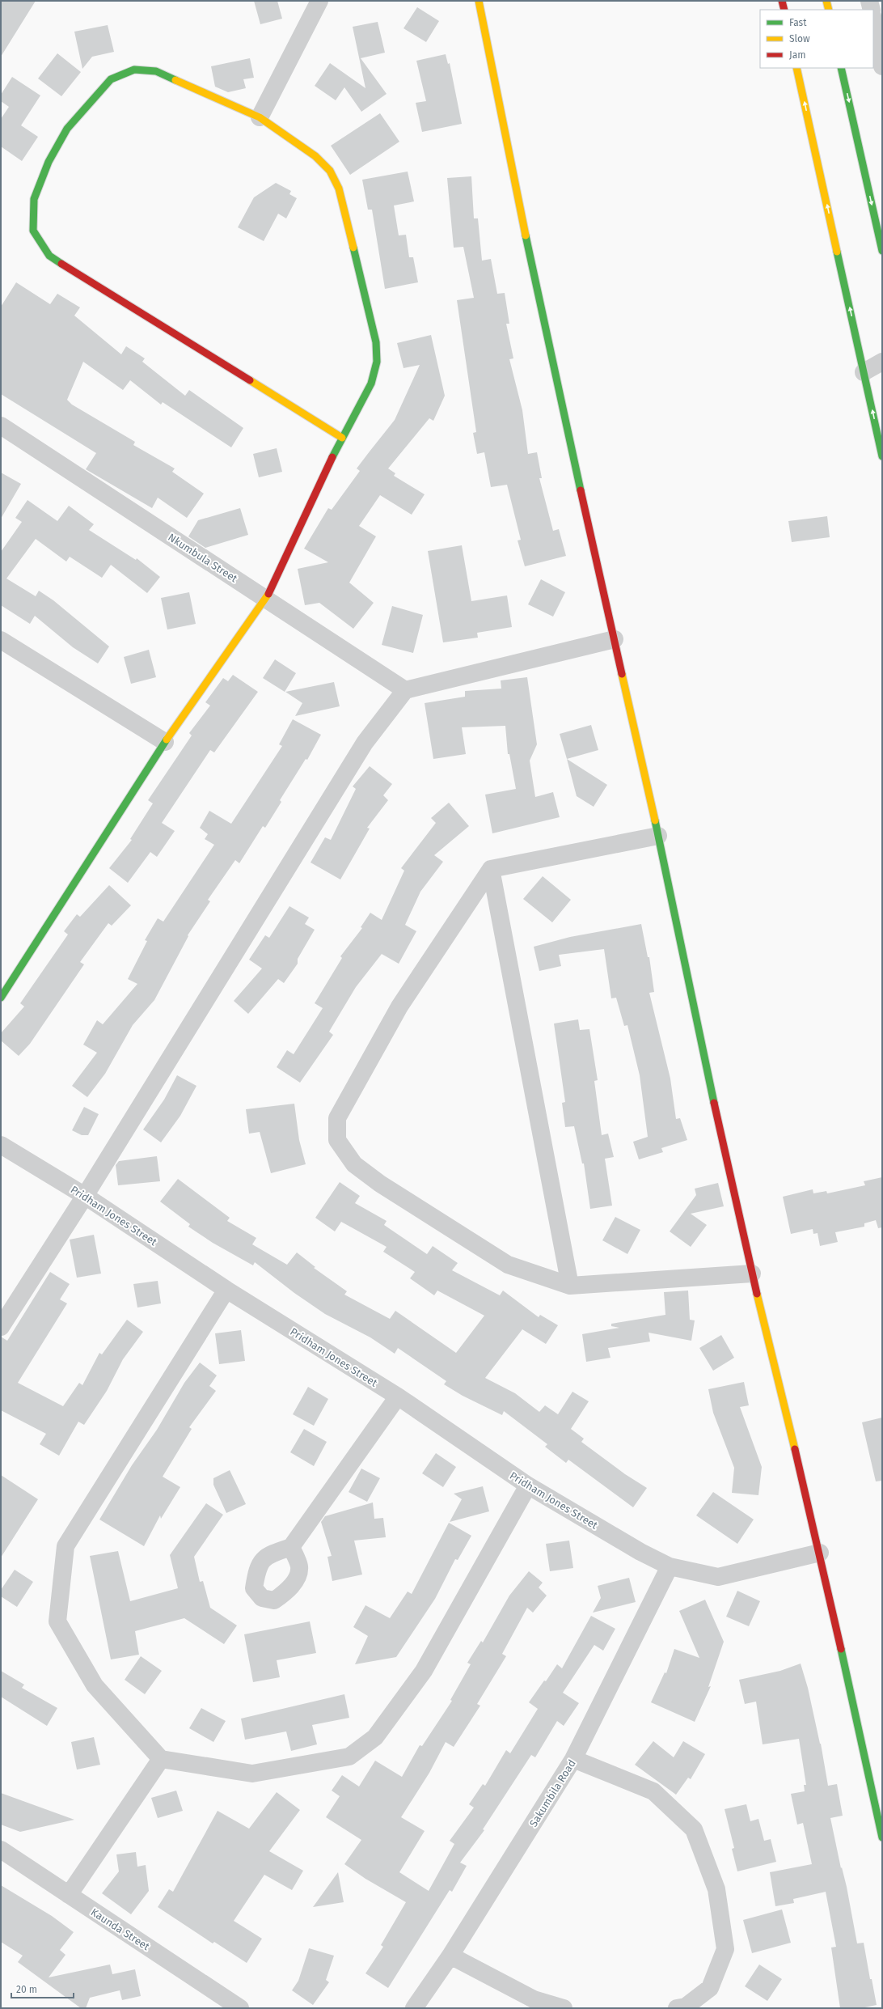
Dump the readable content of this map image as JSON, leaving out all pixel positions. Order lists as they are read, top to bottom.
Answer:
{
  "streets": {
    "street": [
      "Nkumbula Street",
      "Pridham Jones Street",
      "Sakumbila Road",
      "Kaunda Street"
    ]
  },
  "crossings": [
    ["Pridham Jones Street", "Sakumbila Road"]
  ],
  "legend": ["Fast", "Slow", "Jam"],
  "scale_bar": "20 m"
}
